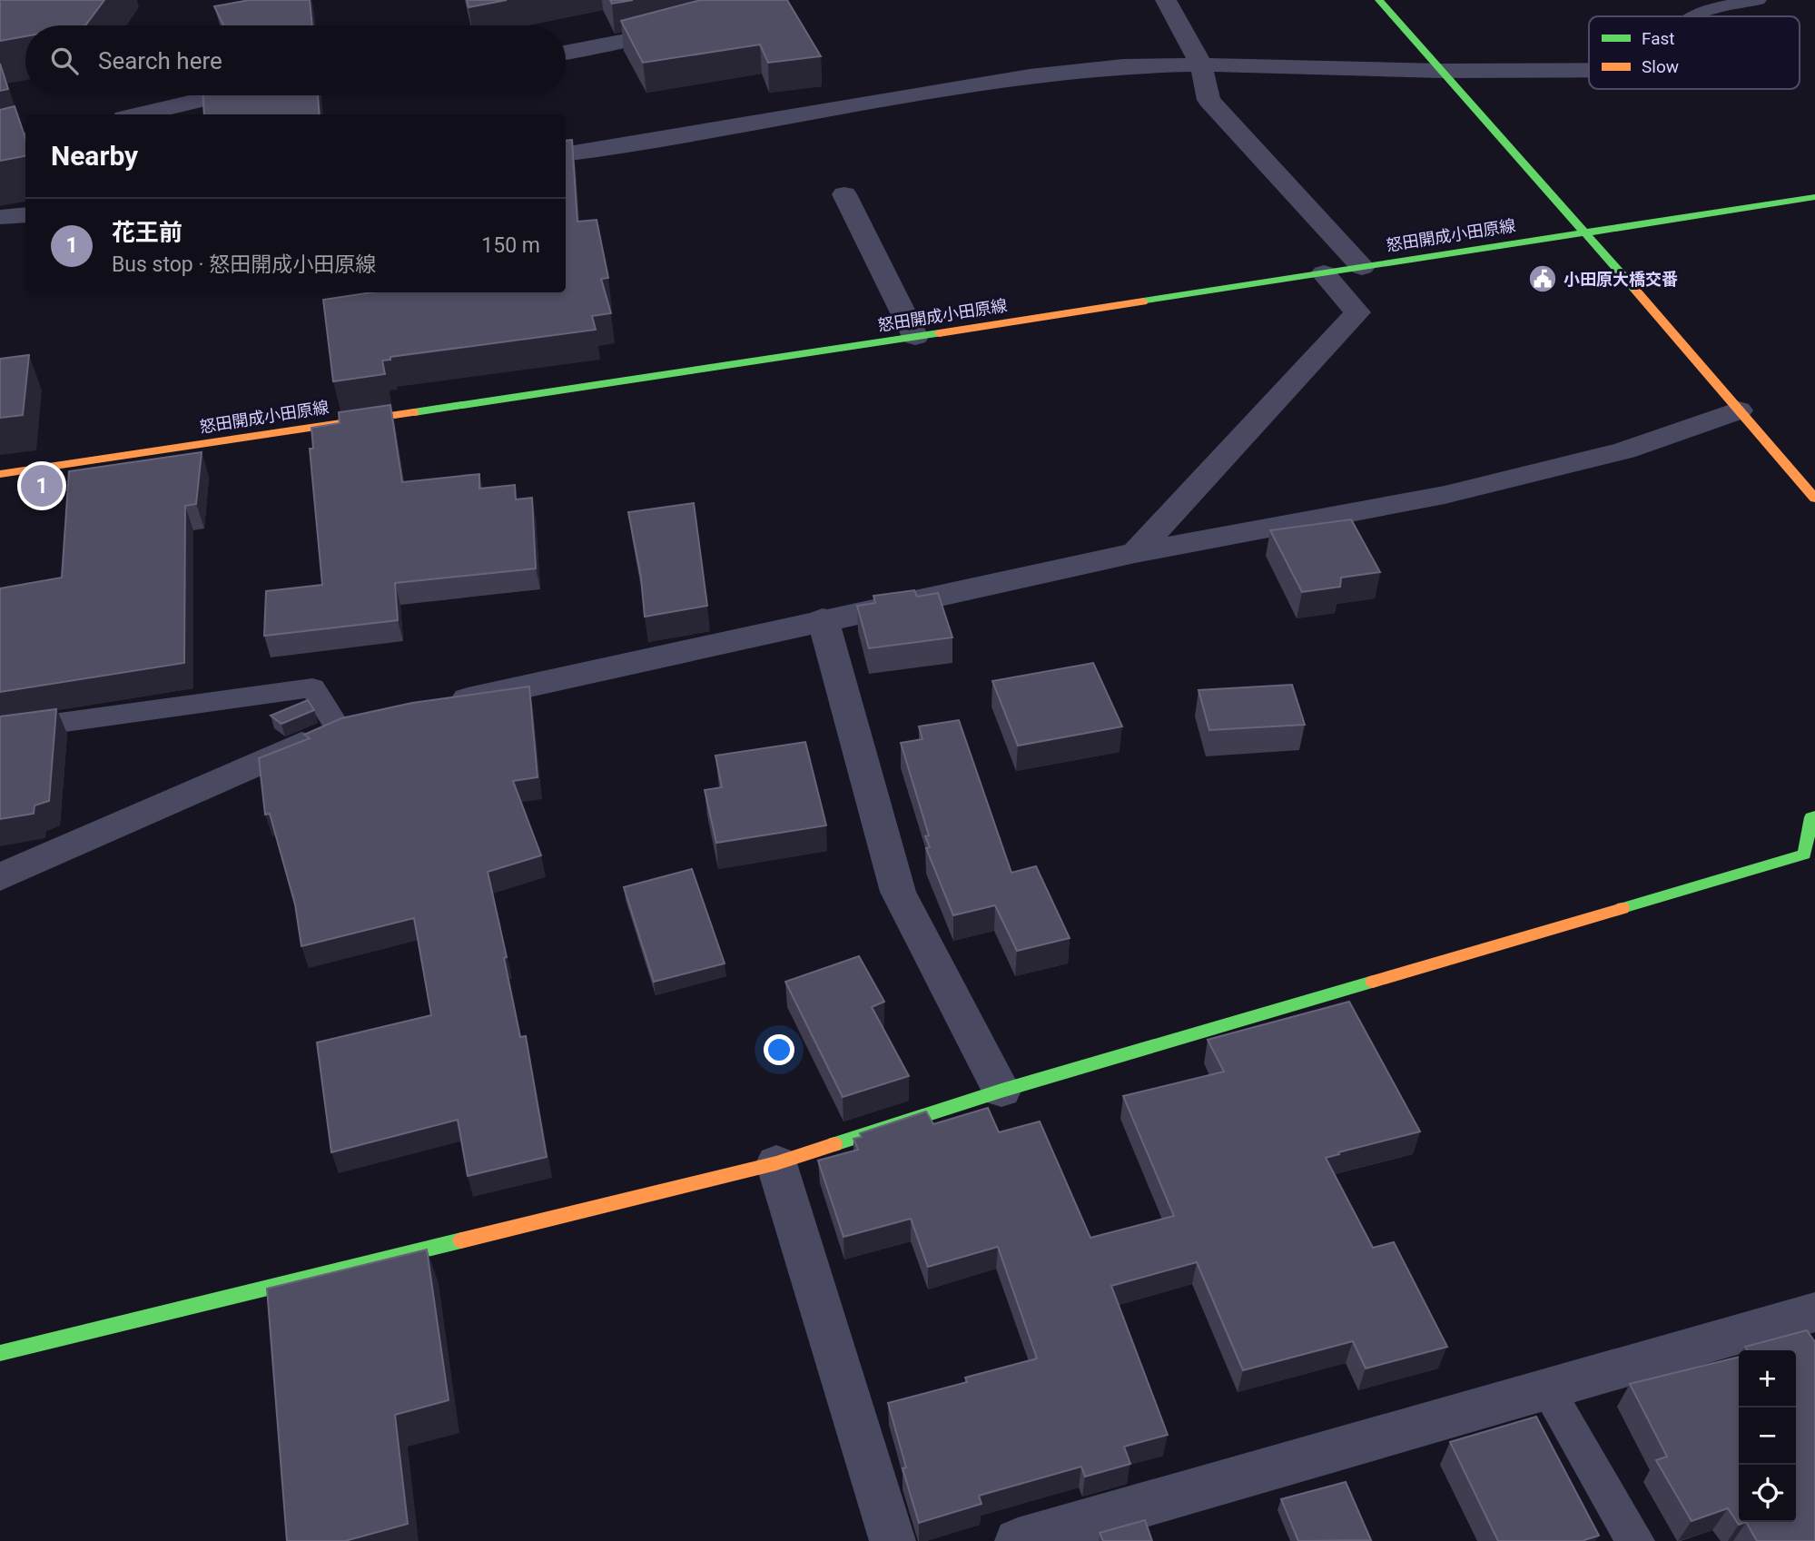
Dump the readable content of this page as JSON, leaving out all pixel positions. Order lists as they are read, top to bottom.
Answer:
{
  "streets": {
    "main road": ["怒田開成小田原線"]
  },
  "places": {
    "public building": ["小田原大橋交番"]
  },
  "legend": ["Fast", "Slow"],
  "page": {
    "search": "Search here",
    "heading": "Nearby",
    "list": [
      {
        "mark": "1",
        "name": "花王前",
        "note": "Bus stop · 怒田開成小田原線",
        "value": "150 m"
      }
    ],
    "pins": "1",
    "map_buttons": ["+", "−"]
  }
}
